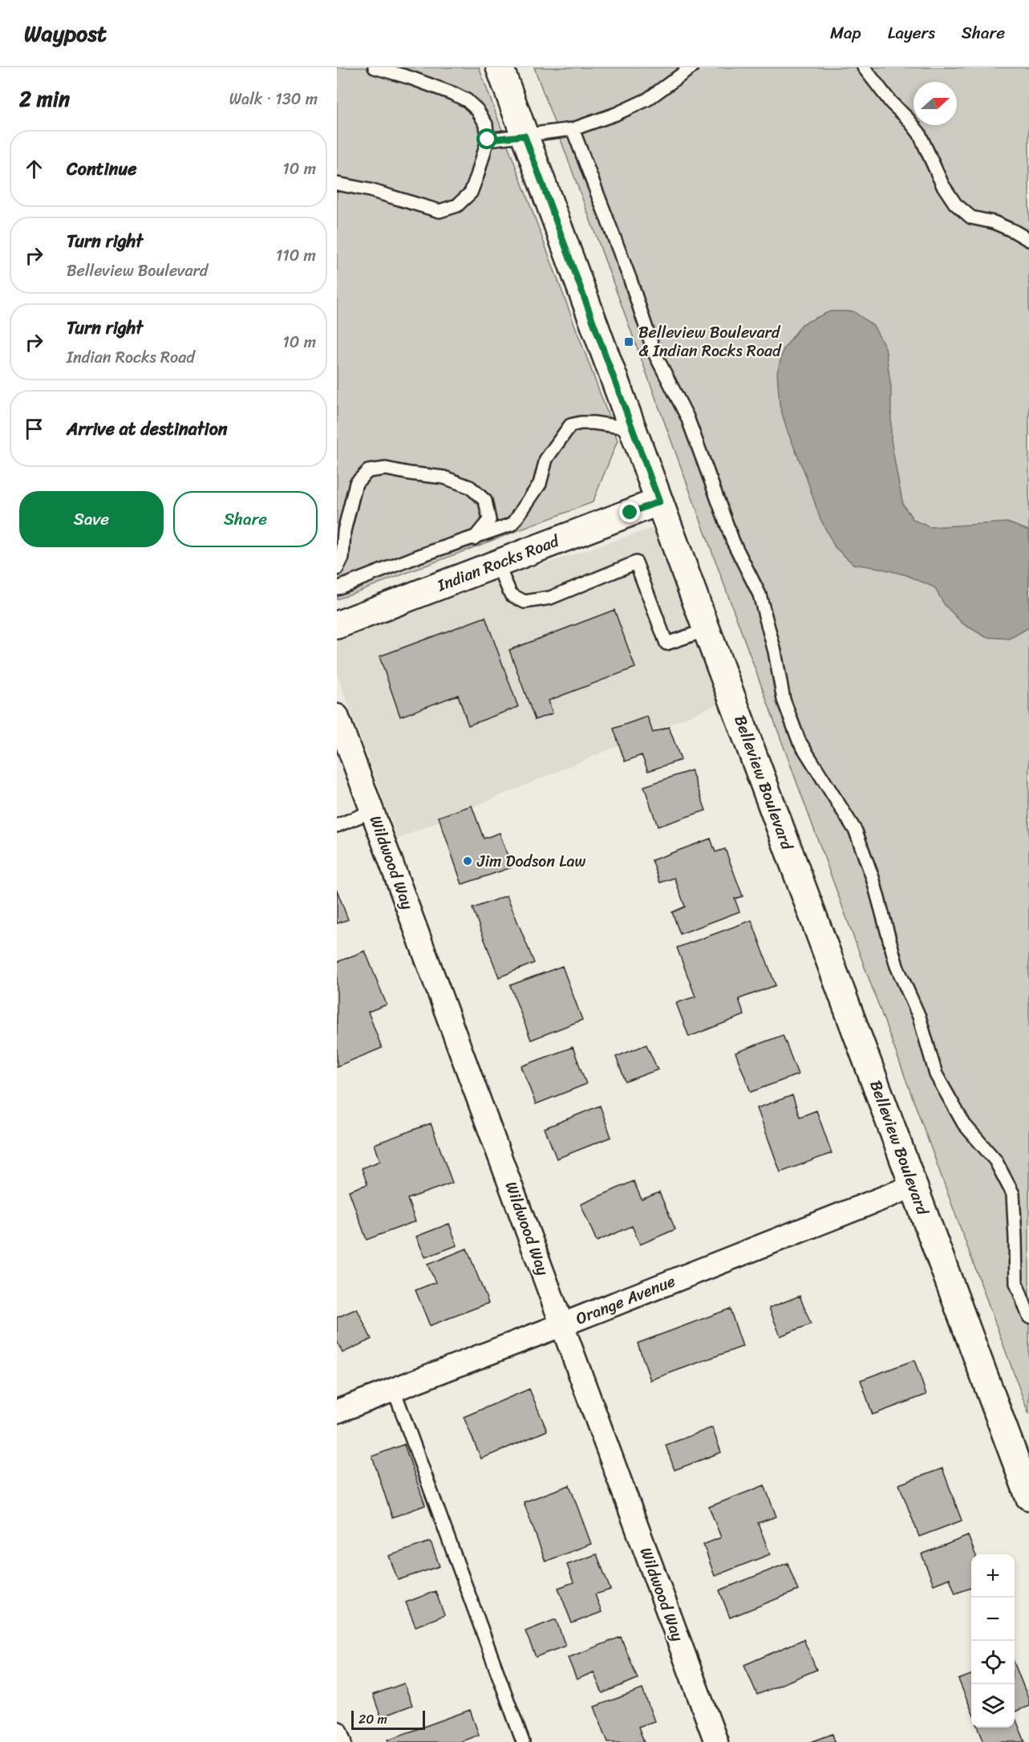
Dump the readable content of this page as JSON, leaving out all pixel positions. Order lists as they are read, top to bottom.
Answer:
{
  "streets": {
    "street": [
      "Indian Rocks Road",
      "Belleview Boulevard",
      "Wildwood Way",
      "Orange Avenue"
    ]
  },
  "crossings": [
    ["Indian Rocks Road", "Belleview Boulevard"],
    ["Belleview Boulevard", "Orange Avenue"],
    ["Wildwood Way", "Orange Avenue"]
  ],
  "places": {
    "transit": ["Belleview Boulevard & Indian Rocks Road"],
    "other": ["Jim Dodson Law"]
  },
  "scale_bar": "20 m",
  "north": "right",
  "page": {
    "header": "Waypost",
    "nav": ["Map", "Layers", "Share"],
    "heading": ["2 min", "Walk · 130 m"],
    "list": [
      ["Continue", "10 m"],
      ["Turn right", "Belleview Boulevard", "110 m"],
      ["Turn right", "Indian Rocks Road", "10 m"],
      "Arrive at destination"
    ],
    "buttons": ["Save", "Share"],
    "map_buttons": ["+", "−"],
    "scale": "20 m"
  }
}
